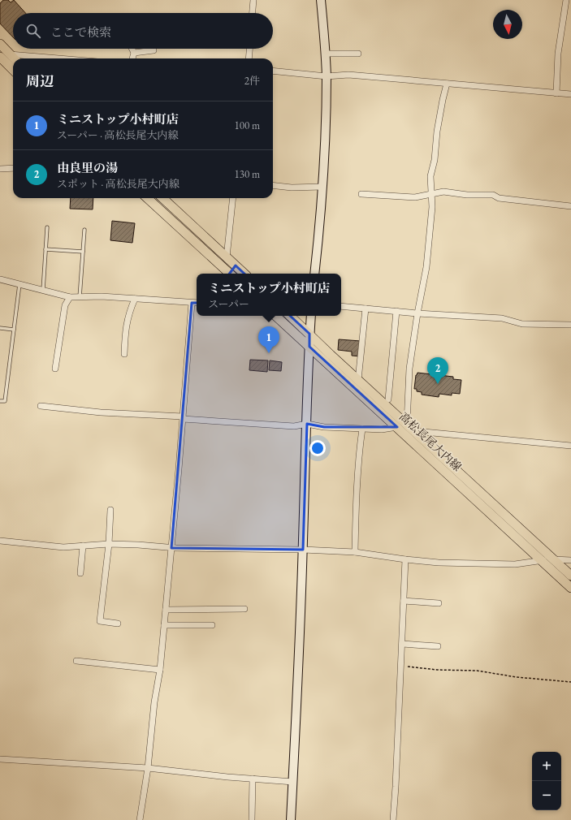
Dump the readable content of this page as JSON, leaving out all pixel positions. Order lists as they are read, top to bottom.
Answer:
{
  "streets": {
    "main road": ["高松長尾大内線"]
  },
  "north": "bottom",
  "page": {
    "search": "ここで検索",
    "heading": ["周辺", "2件"],
    "list": [
      {
        "mark": "1",
        "name": "ミニストップ小村町店",
        "note": "スーパー · 高松長尾大内線",
        "value": "100 m"
      },
      {
        "mark": "2",
        "name": "由良里の湯",
        "note": "スポット · 高松長尾大内線",
        "value": "130 m"
      }
    ],
    "popup": ["ミニストップ小村町店", "スーパー"],
    "pins": ["1", "2"],
    "map_buttons": ["+", "−"]
  }
}
